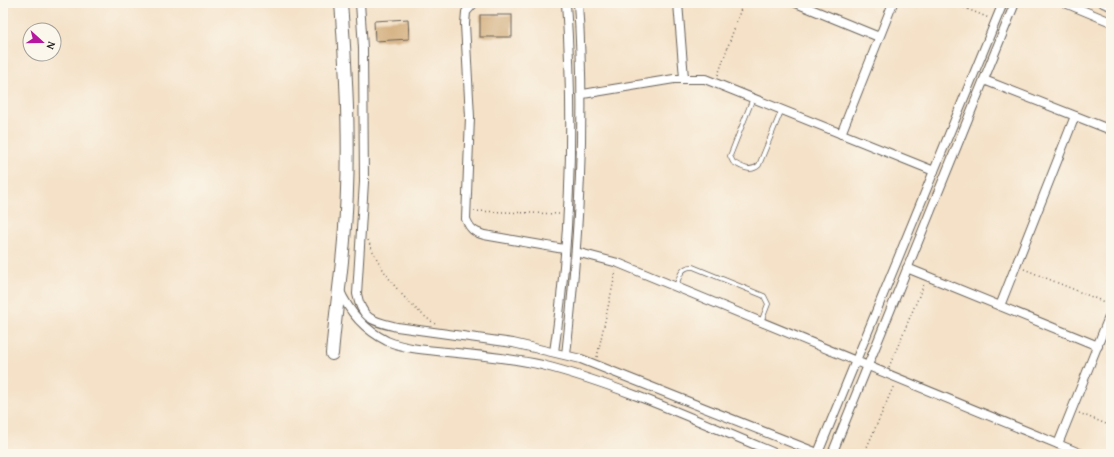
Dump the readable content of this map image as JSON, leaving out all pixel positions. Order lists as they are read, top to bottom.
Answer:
{
  "north": "right"
}
